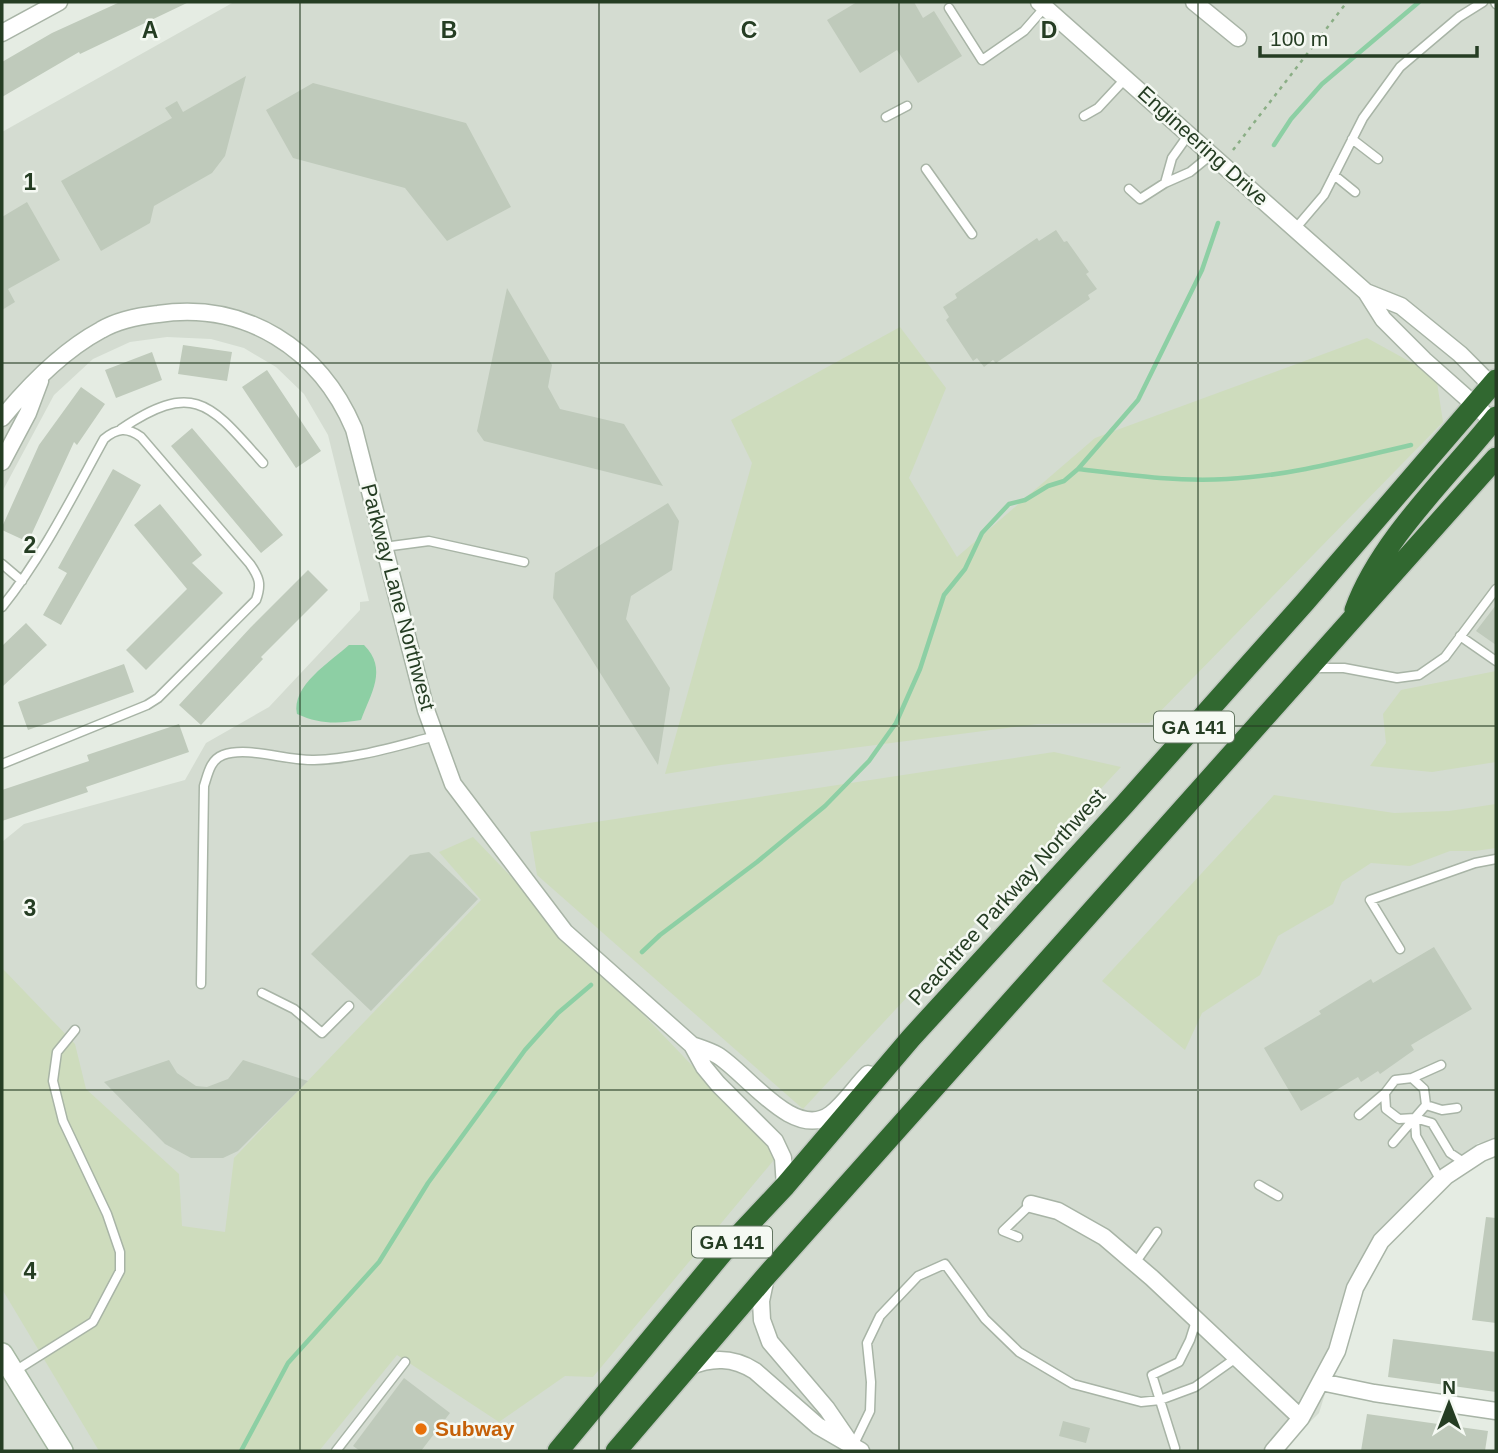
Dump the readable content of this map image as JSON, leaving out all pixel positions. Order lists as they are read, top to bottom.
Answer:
{
  "streets": {
    "highway": ["GA 141", "Peachtree Parkway Northwest"],
    "street": ["Engineering Drive", "Parkway Lane Northwest"]
  },
  "crossings": [
    ["Engineering Drive", "Peachtree Parkway Northwest"],
    ["Parkway Lane Northwest", "Peachtree Parkway Northwest"]
  ],
  "places": ["Subway"],
  "scale_bar": "100 m",
  "north": "top",
  "grid": {
    "columns": [
      "A",
      "B",
      "C",
      "D"
    ],
    "rows": [
      "1",
      "2",
      "3",
      "4"
    ]
  }
}
